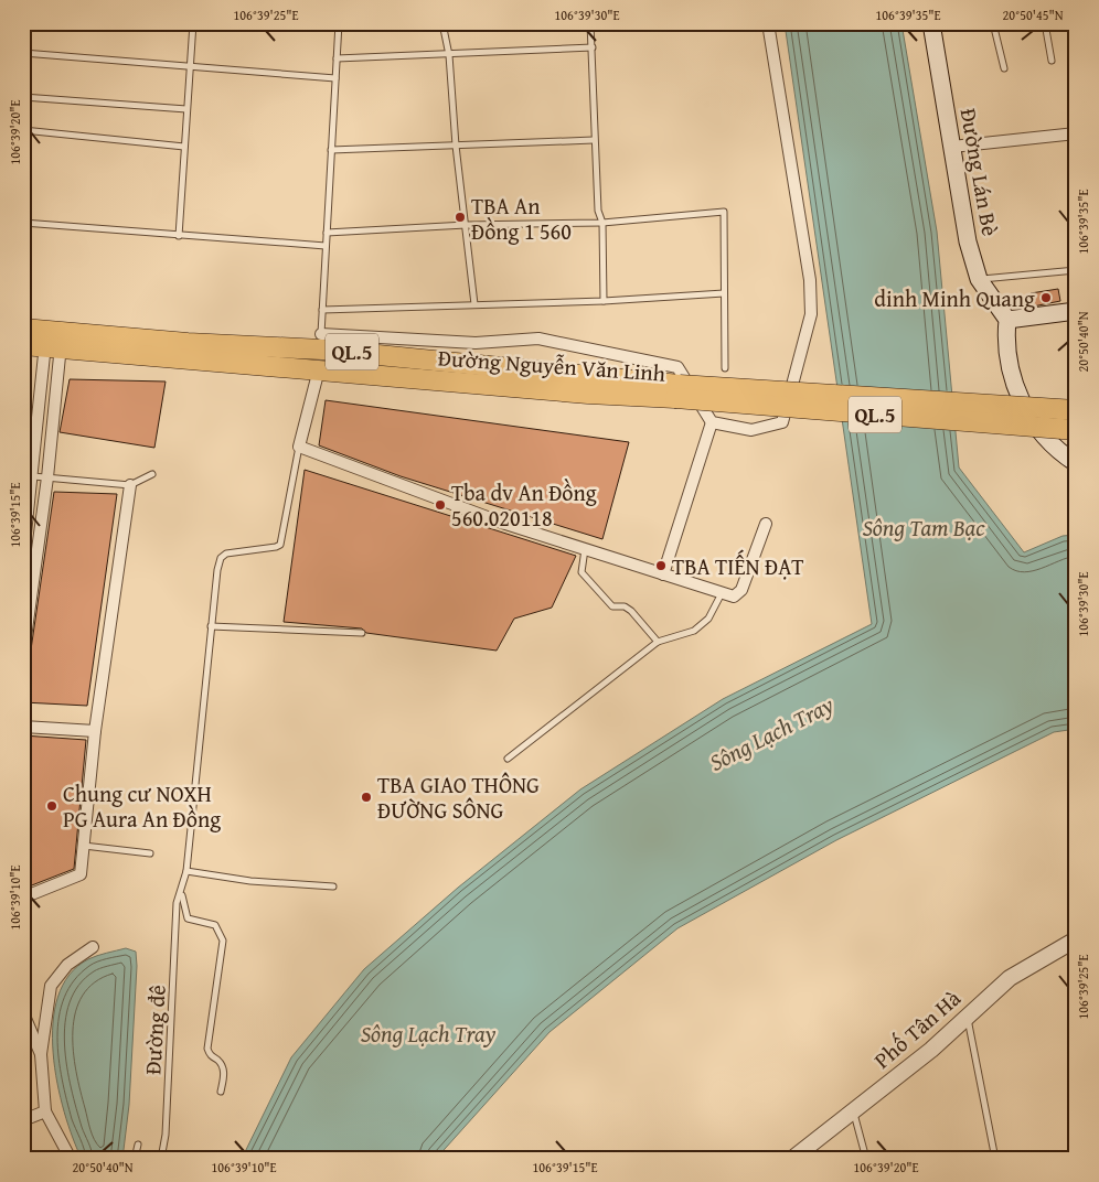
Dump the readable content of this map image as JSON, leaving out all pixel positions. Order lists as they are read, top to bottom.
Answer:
{
  "streets": {
    "highway": ["QL.5", "Đường Nguyễn Văn Linh"],
    "main road": ["Đường Lán Bè"],
    "street": ["Phố Tân Hà"],
    "lane": ["Đường đê"]
  },
  "water": ["Sông Tam Bạc", "Sông Lạch Tray"],
  "places": [
    "TBA An Đồng 1 560",
    "dinh Minh Quang",
    "Tba dv An Đồng 560.020118",
    "TBA TIẾN ĐẠT",
    "TBA GIAO THÔNG ĐƯỜNG SÔNG",
    "Chung cư NOXH PG Aura An Đồng"
  ],
  "coordinates": [
    "106°39'25\"E",
    "106°39'30\"E",
    "106°39'35\"E",
    "20°50'45\"N",
    "106°39'20\"E",
    "20°50'40\"N",
    "106°39'15\"E",
    "106°39'10\"E"
  ]
}
